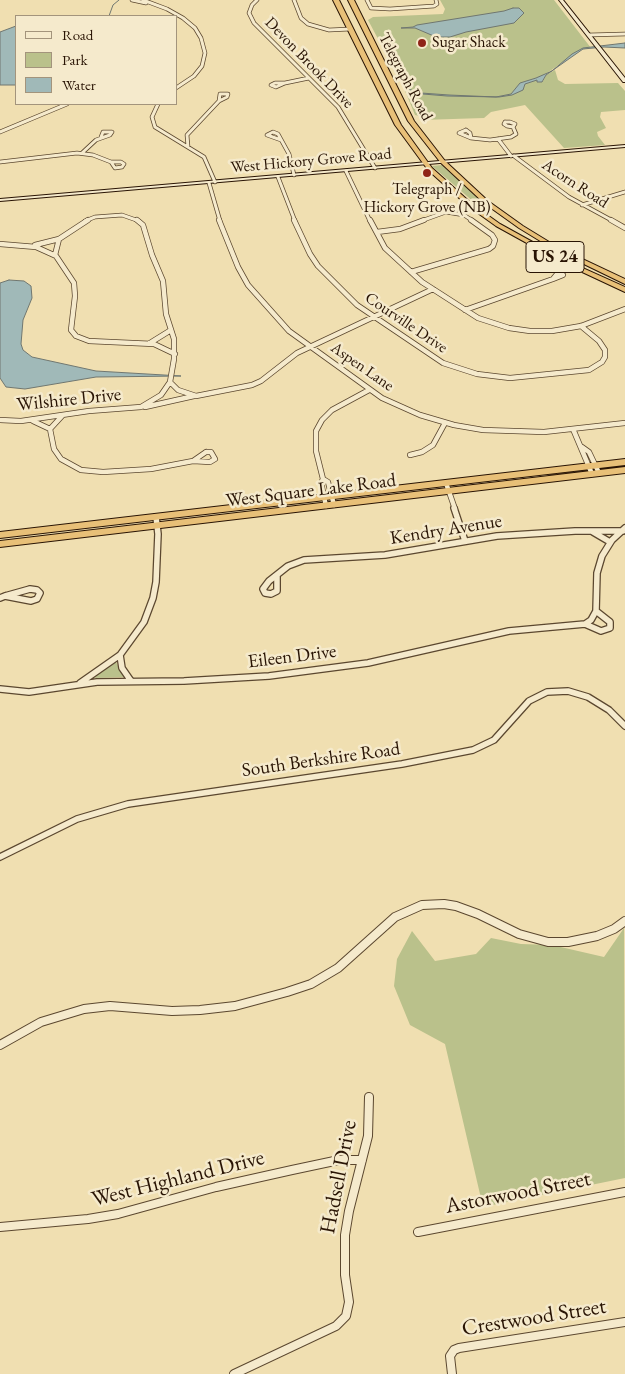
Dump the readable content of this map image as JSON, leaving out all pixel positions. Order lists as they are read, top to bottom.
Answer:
{
  "streets": {
    "highway": ["Telegraph Road", "US 24", "West Square Lake Road"],
    "street": [
      "Devon Brook Drive",
      "West Hickory Grove Road",
      "Acorn Road",
      "Courville Drive",
      "Aspen Lane",
      "Wilshire Drive",
      "Kendry Avenue",
      "Eileen Drive",
      "South Berkshire Road",
      "Hadsell Drive",
      "West Highland Drive",
      "Astorwood Street",
      "Crestwood Street"
    ]
  },
  "crossings": [
    ["Devon Brook Drive", "West Hickory Grove Road"],
    ["Telegraph Road", "West Hickory Grove Road"],
    ["Telegraph Road", "US 24"],
    ["West Hickory Grove Road", "Acorn Road"],
    ["West Hickory Grove Road", "US 24"],
    ["West Hickory Grove Road", "Courville Drive"],
    ["West Hickory Grove Road", "Aspen Lane"],
    ["Courville Drive", "Wilshire Drive"],
    ["Aspen Lane", "Wilshire Drive"],
    ["Hadsell Drive", "West Highland Drive"]
  ],
  "places": ["Sugar Shack", "Telegraph / Hickory Grove (NB)"],
  "legend": ["Road", "Park", "Water"]
}
